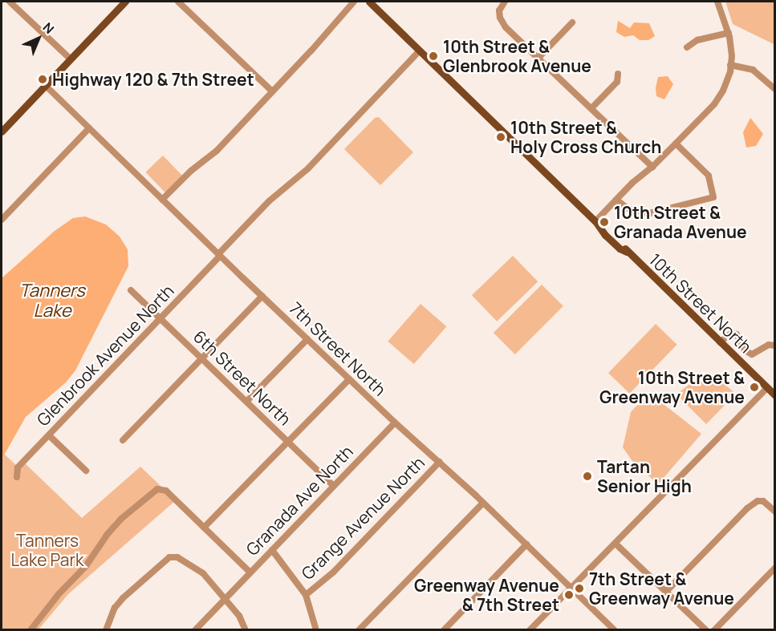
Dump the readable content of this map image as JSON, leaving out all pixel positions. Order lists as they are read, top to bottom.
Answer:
{
  "streets": {
    "main road": ["10th Street North"],
    "street": [
      "7th Street North",
      "Glenbrook Avenue North",
      "6th Street North",
      "Granada Ave North",
      "Grange Avenue North"
    ]
  },
  "crossings": [
    ["10th Street North", "Glenbrook Avenue North"],
    ["7th Street North", "Glenbrook Avenue North"],
    ["7th Street North", "Granada Ave North"],
    ["7th Street North", "Grange Avenue North"],
    ["Glenbrook Avenue North", "6th Street North"],
    ["6th Street North", "Granada Ave North"]
  ],
  "water": ["Tanners Lake"],
  "parks": ["Tanners Lake Park"],
  "places": [
    "10th Street & Glenbrook Avenue",
    "Highway 120 & 7th Street",
    "10th Street & Holy Cross Church",
    "10th Street & Granada Avenue",
    "10th Street & Greenway Avenue",
    "Tartan Senior High",
    "7th Street & Greenway Avenue",
    "Greenway Avenue & 7th Street"
  ],
  "north": "top right"
}
